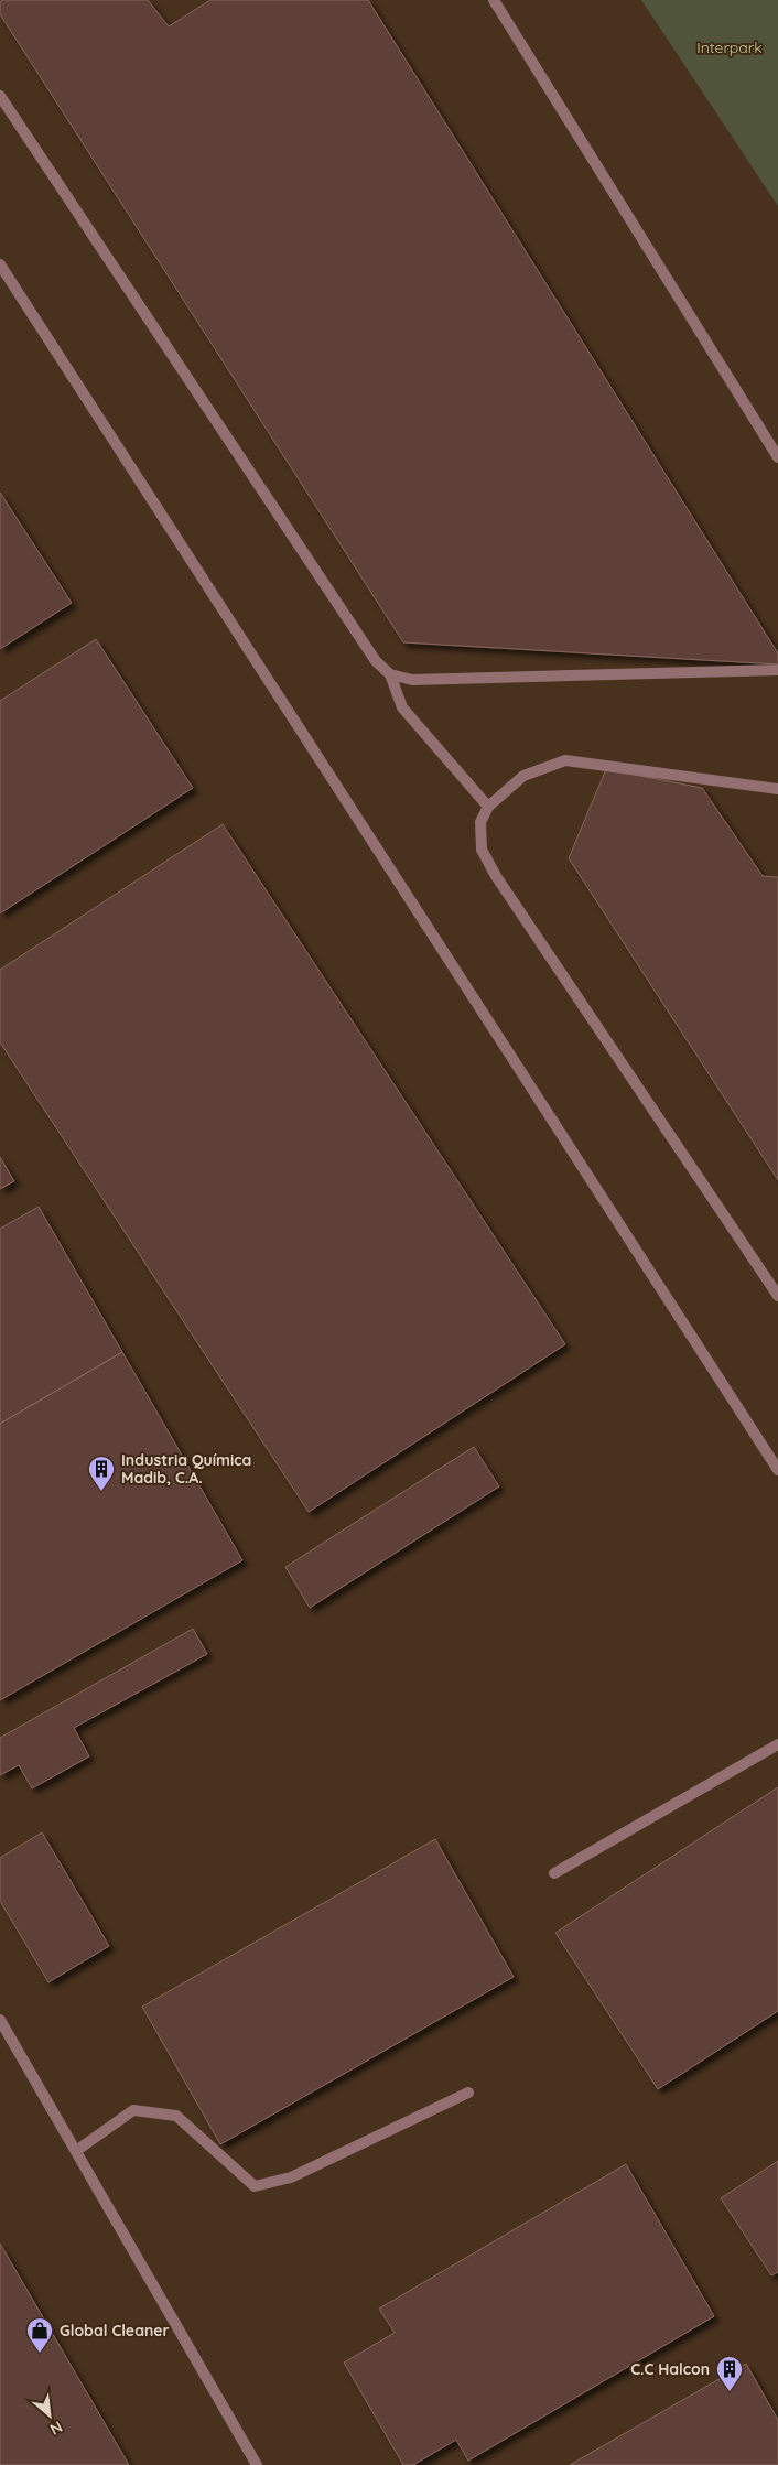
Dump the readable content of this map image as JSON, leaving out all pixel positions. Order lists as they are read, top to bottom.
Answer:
{
  "parks": ["Interpark"],
  "places": {
    "building": ["Industria Química Madib, C.A.", "C.C Halcon"],
    "shop": ["Global Cleaner"]
  },
  "north": "bottom right"
}
